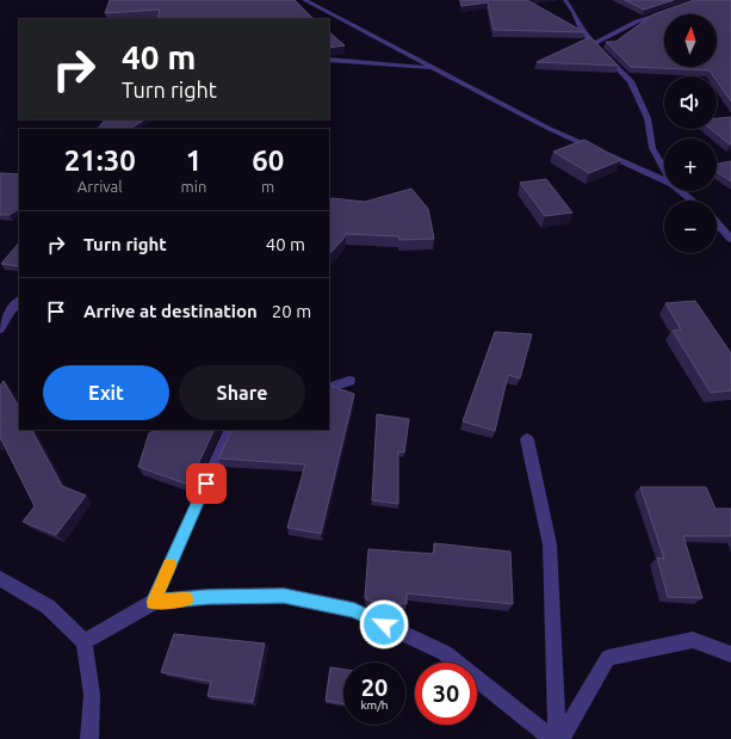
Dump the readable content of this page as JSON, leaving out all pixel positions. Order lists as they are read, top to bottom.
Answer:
{
  "north": "top",
  "page": {
    "map_buttons": ["+", "−"],
    "turn": ["40 m", "Turn right"],
    "eta": [
      "21:30",
      "Arrival",
      "1",
      "min",
      "60",
      "m"
    ],
    "list": [
      {
        "name": "Turn right",
        "value": "40 m"
      },
      {
        "name": "Arrive at destination",
        "value": "20 m"
      }
    ],
    "buttons": ["Exit", "Share"],
    "speed": "20 km/h",
    "limit": "30"
  }
}
